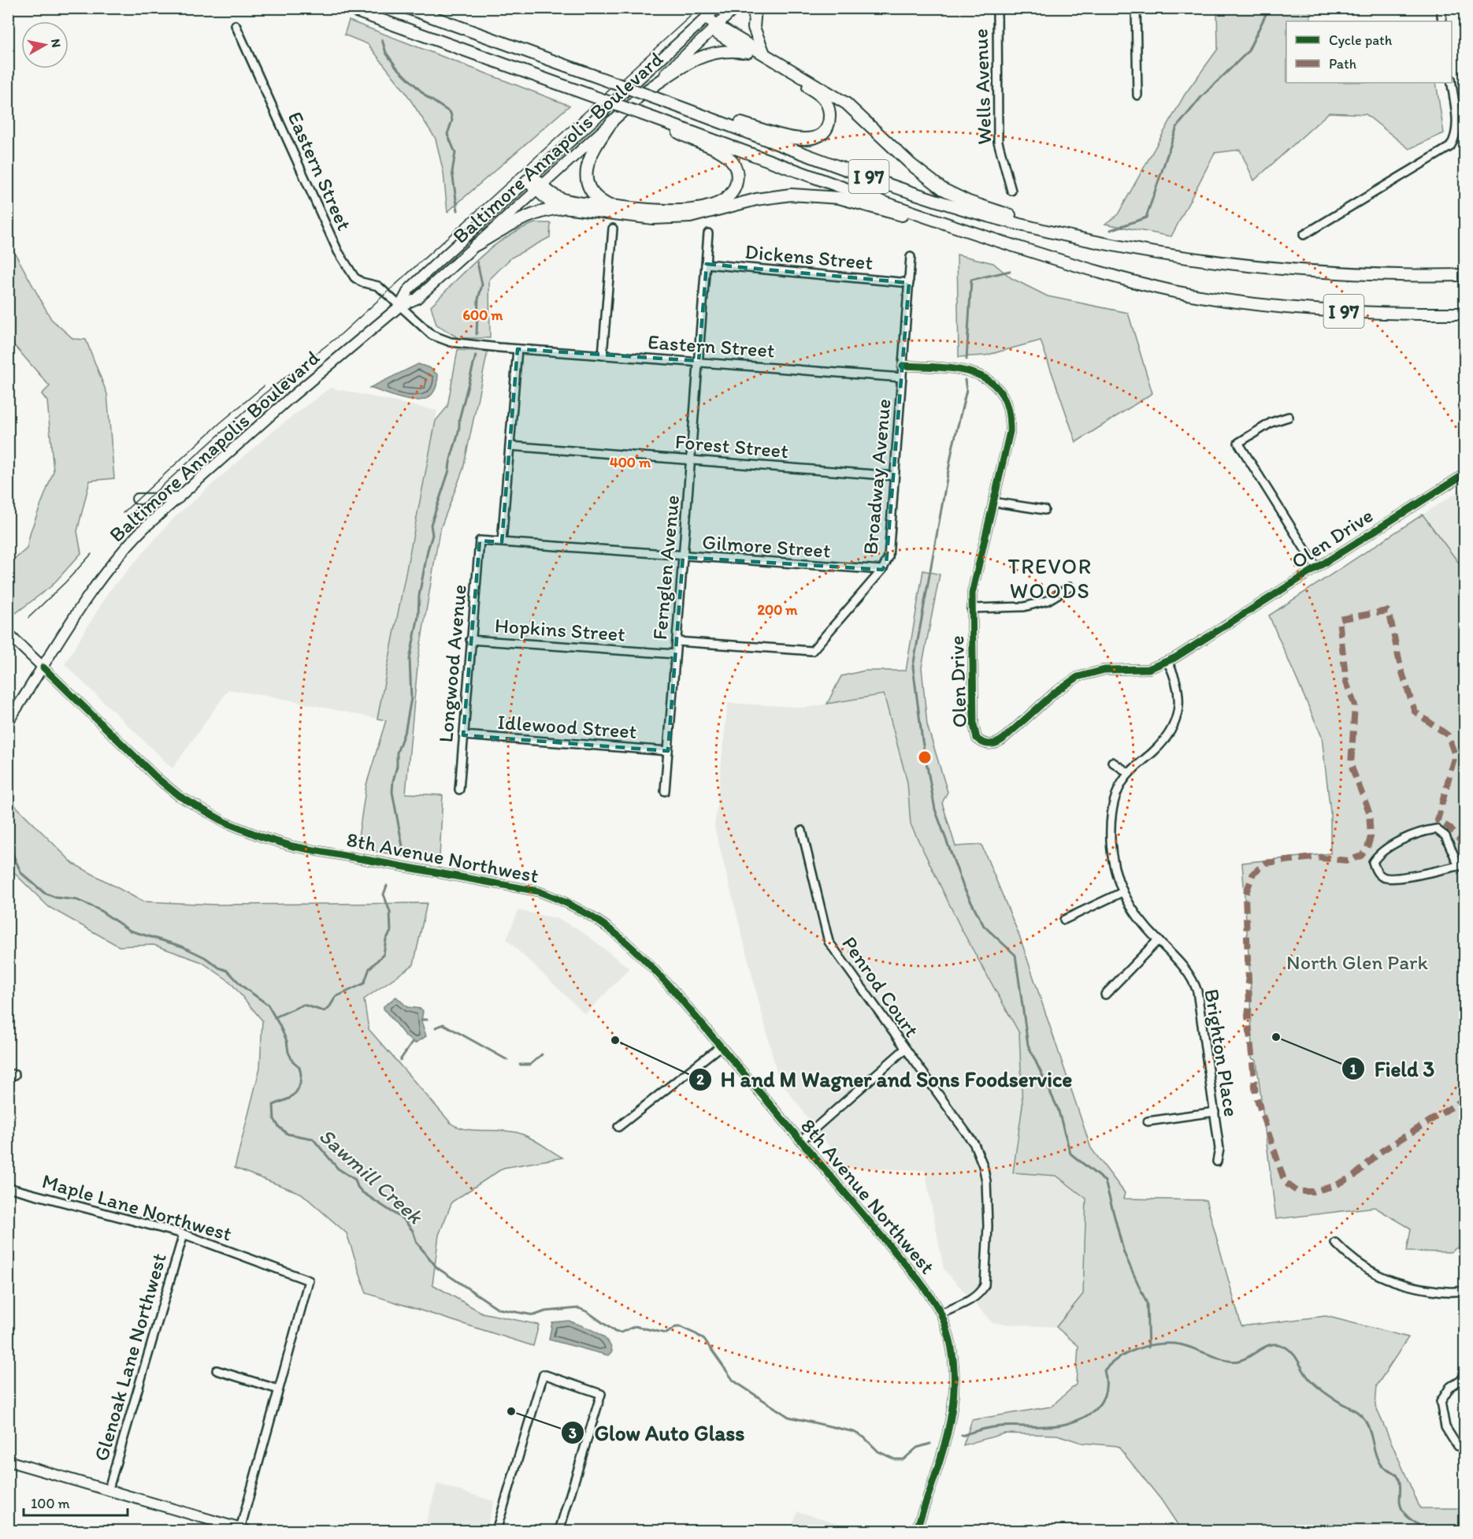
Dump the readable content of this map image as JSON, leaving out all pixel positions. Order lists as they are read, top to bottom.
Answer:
{
  "streets": {
    "highway": ["I 97"],
    "main road": ["Baltimore Annapolis Boulevard"],
    "street": [
      "Wells Avenue",
      "Eastern Street",
      "Dickens Street",
      "Forest Street",
      "Broadway Avenue",
      "Olen Drive",
      "Gilmore Street",
      "Fernglen Avenue",
      "Hopkins Street",
      "Longwood Avenue",
      "Idlewood Street",
      "8th Avenue Northwest",
      "Penrod Court",
      "Brighton Place",
      "Maple Lane Northwest",
      "Glenoak Lane Northwest"
    ]
  },
  "crossings": [
    ["Baltimore Annapolis Boulevard", "Eastern Street"],
    ["Baltimore Annapolis Boulevard", "8th Avenue Northwest"],
    ["Eastern Street", "Broadway Avenue"],
    ["Eastern Street", "Fernglen Avenue"],
    ["Dickens Street", "Broadway Avenue"],
    ["Dickens Street", "Fernglen Avenue"],
    ["Forest Street", "Broadway Avenue"],
    ["Forest Street", "Fernglen Avenue"],
    ["Broadway Avenue", "Olen Drive"],
    ["Broadway Avenue", "Gilmore Street"],
    ["Broadway Avenue", "Fernglen Avenue"],
    ["Olen Drive", "Brighton Place"],
    ["Gilmore Street", "Fernglen Avenue"],
    ["Gilmore Street", "Longwood Avenue"],
    ["Fernglen Avenue", "Hopkins Street"],
    ["Fernglen Avenue", "Idlewood Street"],
    ["Hopkins Street", "Longwood Avenue"],
    ["Longwood Avenue", "Idlewood Street"],
    ["8th Avenue Northwest", "Penrod Court"],
    ["Maple Lane Northwest", "Glenoak Lane Northwest"]
  ],
  "districts": ["TREVOR WOODS"],
  "water": ["Sawmill Creek"],
  "parks": ["North Glen Park"],
  "places": ["Field 3", "H and M Wagner and Sons Foodservice", "Glow Auto Glass"],
  "legend": ["Cycle path", "Path"],
  "scale_bar": "100 m",
  "north": "right",
  "rings": ["600 m", "400 m", "200 m"]
}
